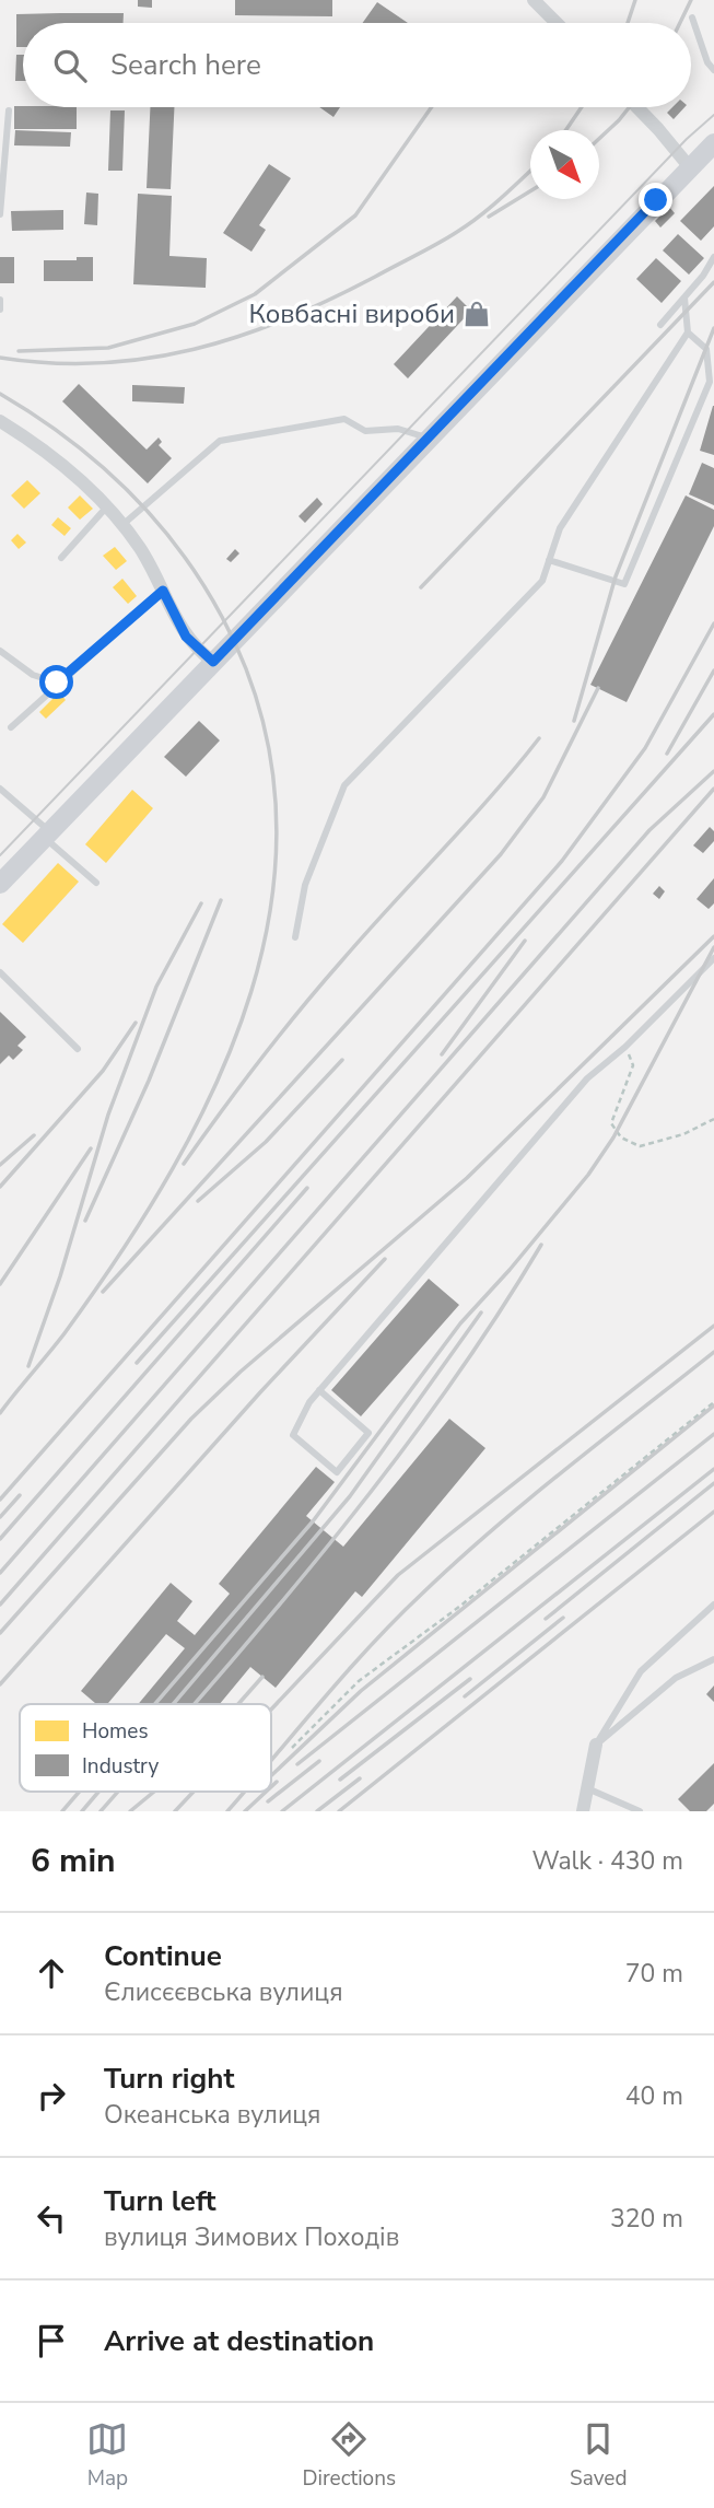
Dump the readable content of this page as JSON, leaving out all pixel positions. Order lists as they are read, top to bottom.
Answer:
{
  "places": {
    "shop": ["Ковбасні вироби"]
  },
  "legend": ["Homes", "Industry"],
  "north": "bottom right",
  "page": {
    "search": "Search here",
    "heading": ["6 min", "Walk · 430 m"],
    "list": [
      ["Continue", "Єлисєєвська вулиця", "70 m"],
      ["Turn right", "Океанська вулиця", "40 m"],
      ["Turn left", "вулиця Зимових Походів", "320 m"],
      "Arrive at destination"
    ],
    "nav": ["Map", "Directions", "Saved"]
  }
}
